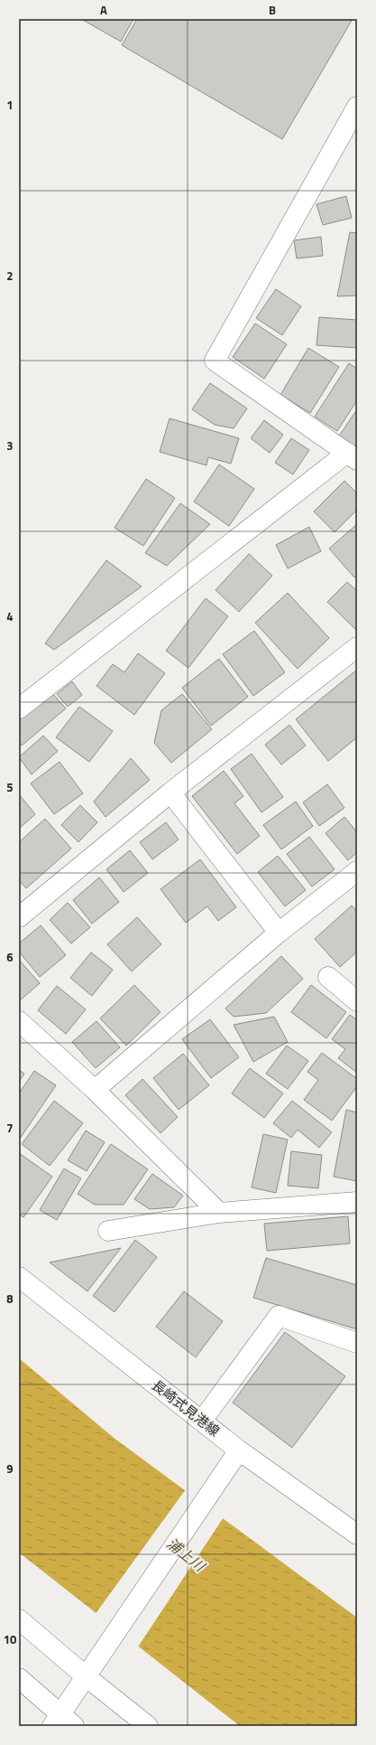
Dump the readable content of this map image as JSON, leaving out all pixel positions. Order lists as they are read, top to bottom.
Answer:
{
  "streets": {
    "street": ["長崎式見港線"]
  },
  "water": ["浦上川"],
  "grid": {
    "columns": ["A", "B"],
    "rows": [
      "1",
      "2",
      "3",
      "4",
      "5",
      "6",
      "7",
      "8",
      "9",
      "10"
    ]
  }
}
